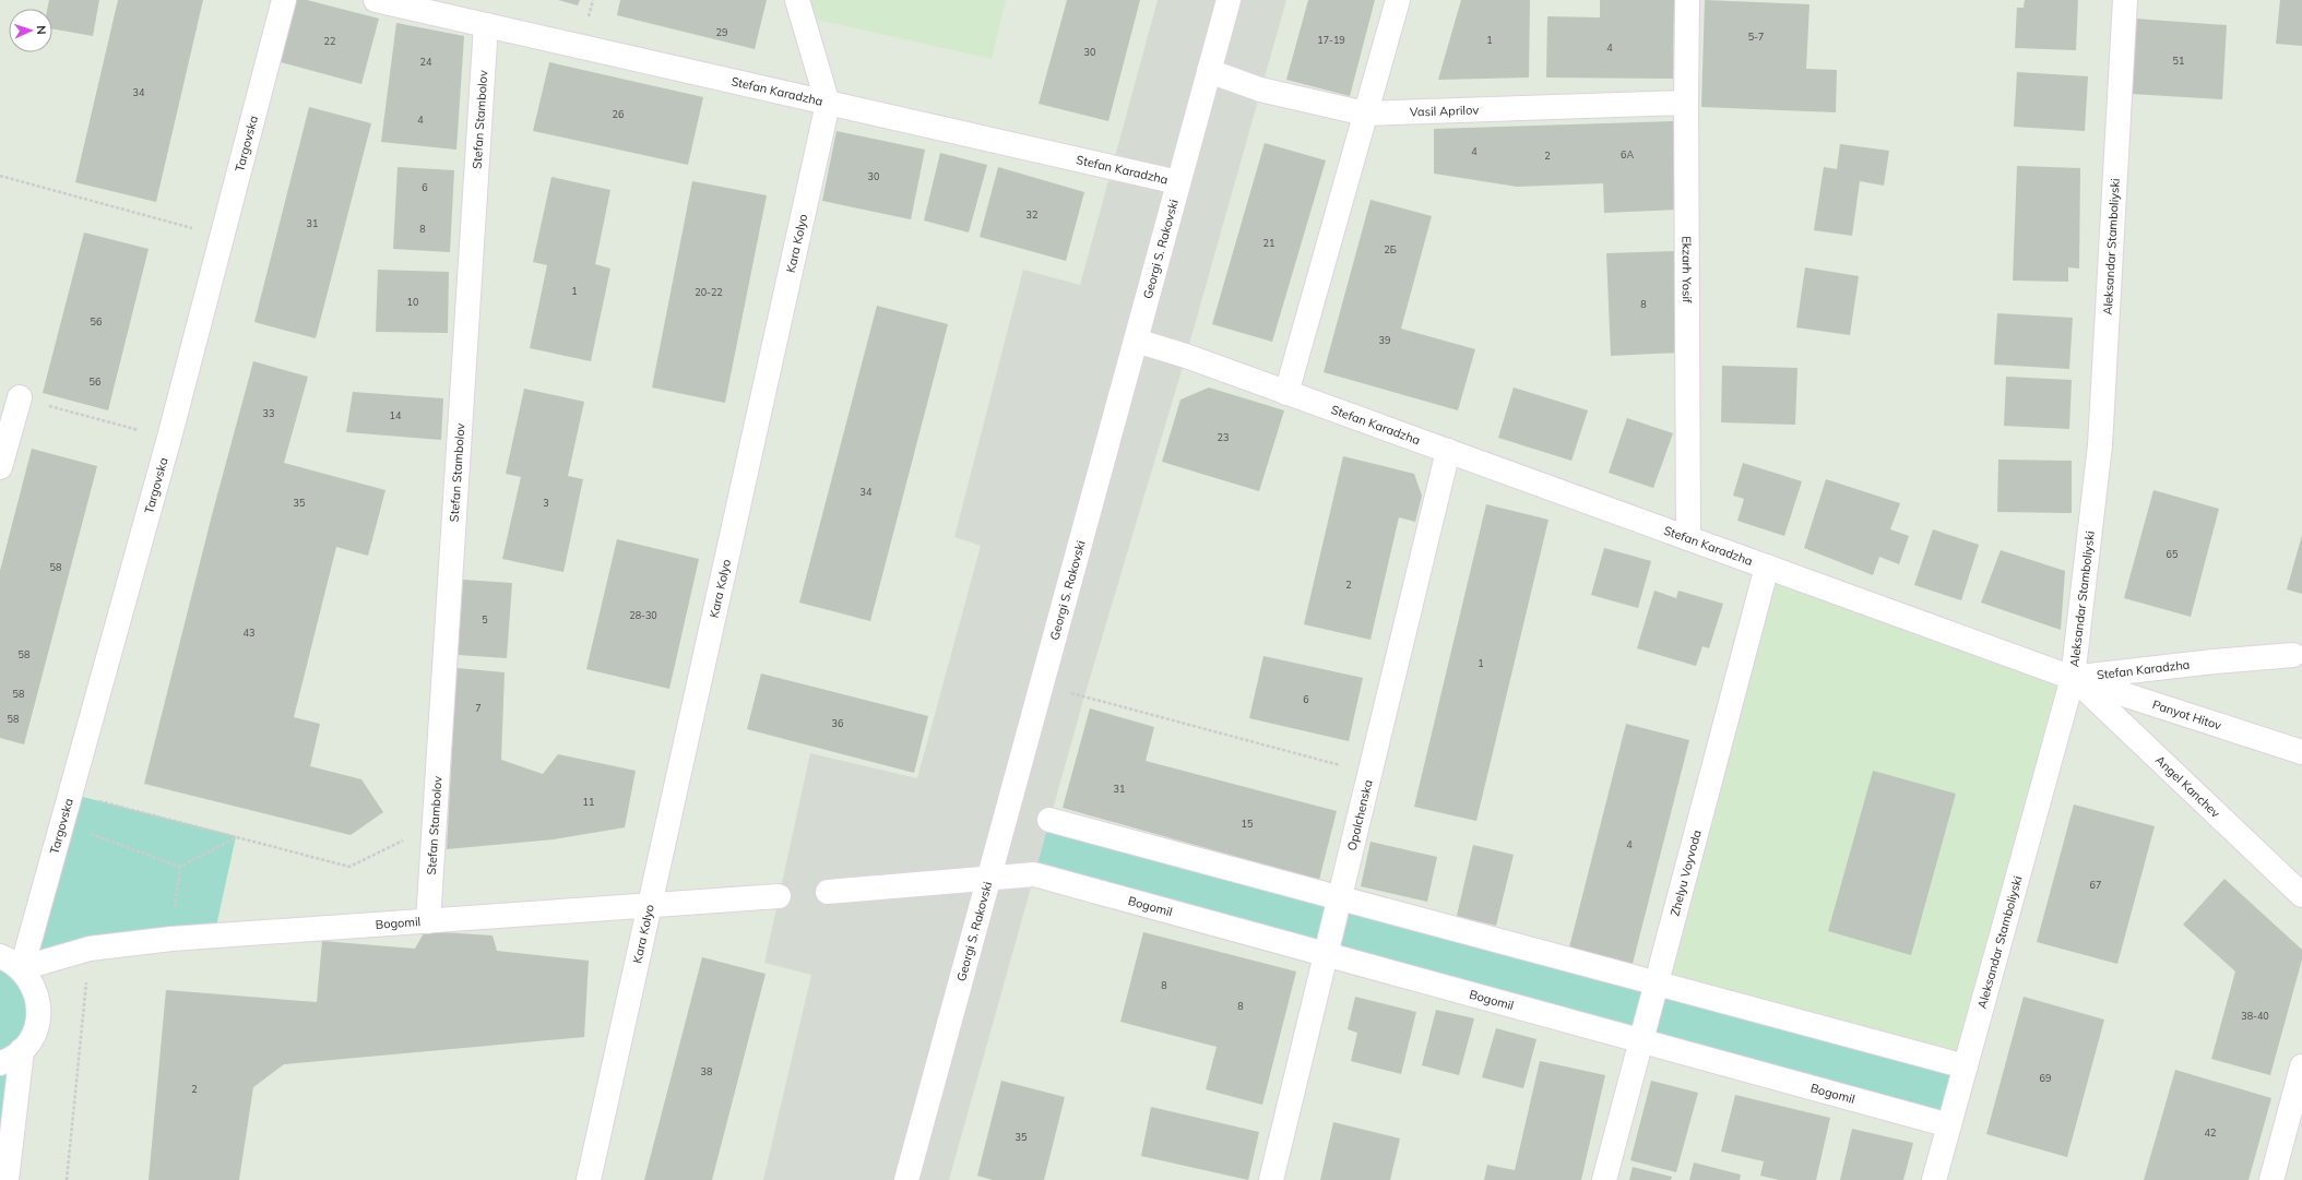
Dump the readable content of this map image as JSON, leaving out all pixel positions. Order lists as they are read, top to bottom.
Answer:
{
  "streets": {
    "street": [
      "Stefan Karadzha",
      "Vasil Aprilov",
      "Stefan Stambolov",
      "Targovska",
      "Kara Kolyo",
      "Aleksandar Stamboliyski",
      "Georgi S. Rakovski",
      "Ekzarh Yosif",
      "Panyot Hitov",
      "Angel Kanchev",
      "Opalchenska",
      "Zhelyu Voyvoda",
      "Bogomil"
    ]
  },
  "crossings": [
    ["Stefan Karadzha", "Stefan Stambolov"],
    ["Stefan Karadzha", "Kara Kolyo"],
    ["Stefan Karadzha", "Aleksandar Stamboliyski"],
    ["Stefan Karadzha", "Georgi S. Rakovski"],
    ["Stefan Karadzha", "Ekzarh Yosif"],
    ["Stefan Karadzha", "Panyot Hitov"],
    ["Stefan Karadzha", "Angel Kanchev"],
    ["Stefan Karadzha", "Opalchenska"],
    ["Stefan Karadzha", "Zhelyu Voyvoda"],
    ["Vasil Aprilov", "Georgi S. Rakovski"],
    ["Vasil Aprilov", "Ekzarh Yosif"],
    ["Stefan Stambolov", "Bogomil"],
    ["Targovska", "Bogomil"],
    ["Kara Kolyo", "Bogomil"],
    ["Aleksandar Stamboliyski", "Panyot Hitov"],
    ["Aleksandar Stamboliyski", "Angel Kanchev"],
    ["Aleksandar Stamboliyski", "Bogomil"],
    ["Georgi S. Rakovski", "Bogomil"],
    ["Panyot Hitov", "Angel Kanchev"],
    ["Opalchenska", "Bogomil"],
    ["Zhelyu Voyvoda", "Bogomil"]
  ],
  "house_numbers": [
    "29",
    "5-7",
    "17-19",
    "1",
    "22",
    "4",
    "30",
    "51",
    "24",
    "34",
    "26",
    "4",
    "4",
    "6A",
    "2",
    "30",
    "6",
    "32",
    "31",
    "8",
    "21",
    "2Б",
    "1",
    "20-22",
    "10",
    "8",
    "56",
    "39",
    "56",
    "33",
    "14",
    "23",
    "34",
    "35",
    "3",
    "65",
    "58",
    "2",
    "28-30",
    "5",
    "43",
    "58",
    "1",
    "58",
    "6",
    "7",
    "58",
    "36",
    "31",
    "11",
    "15",
    "4",
    "67",
    "8",
    "8",
    "38-40",
    "38",
    "69",
    "2",
    "42",
    "35"
  ],
  "north": "right"
}
